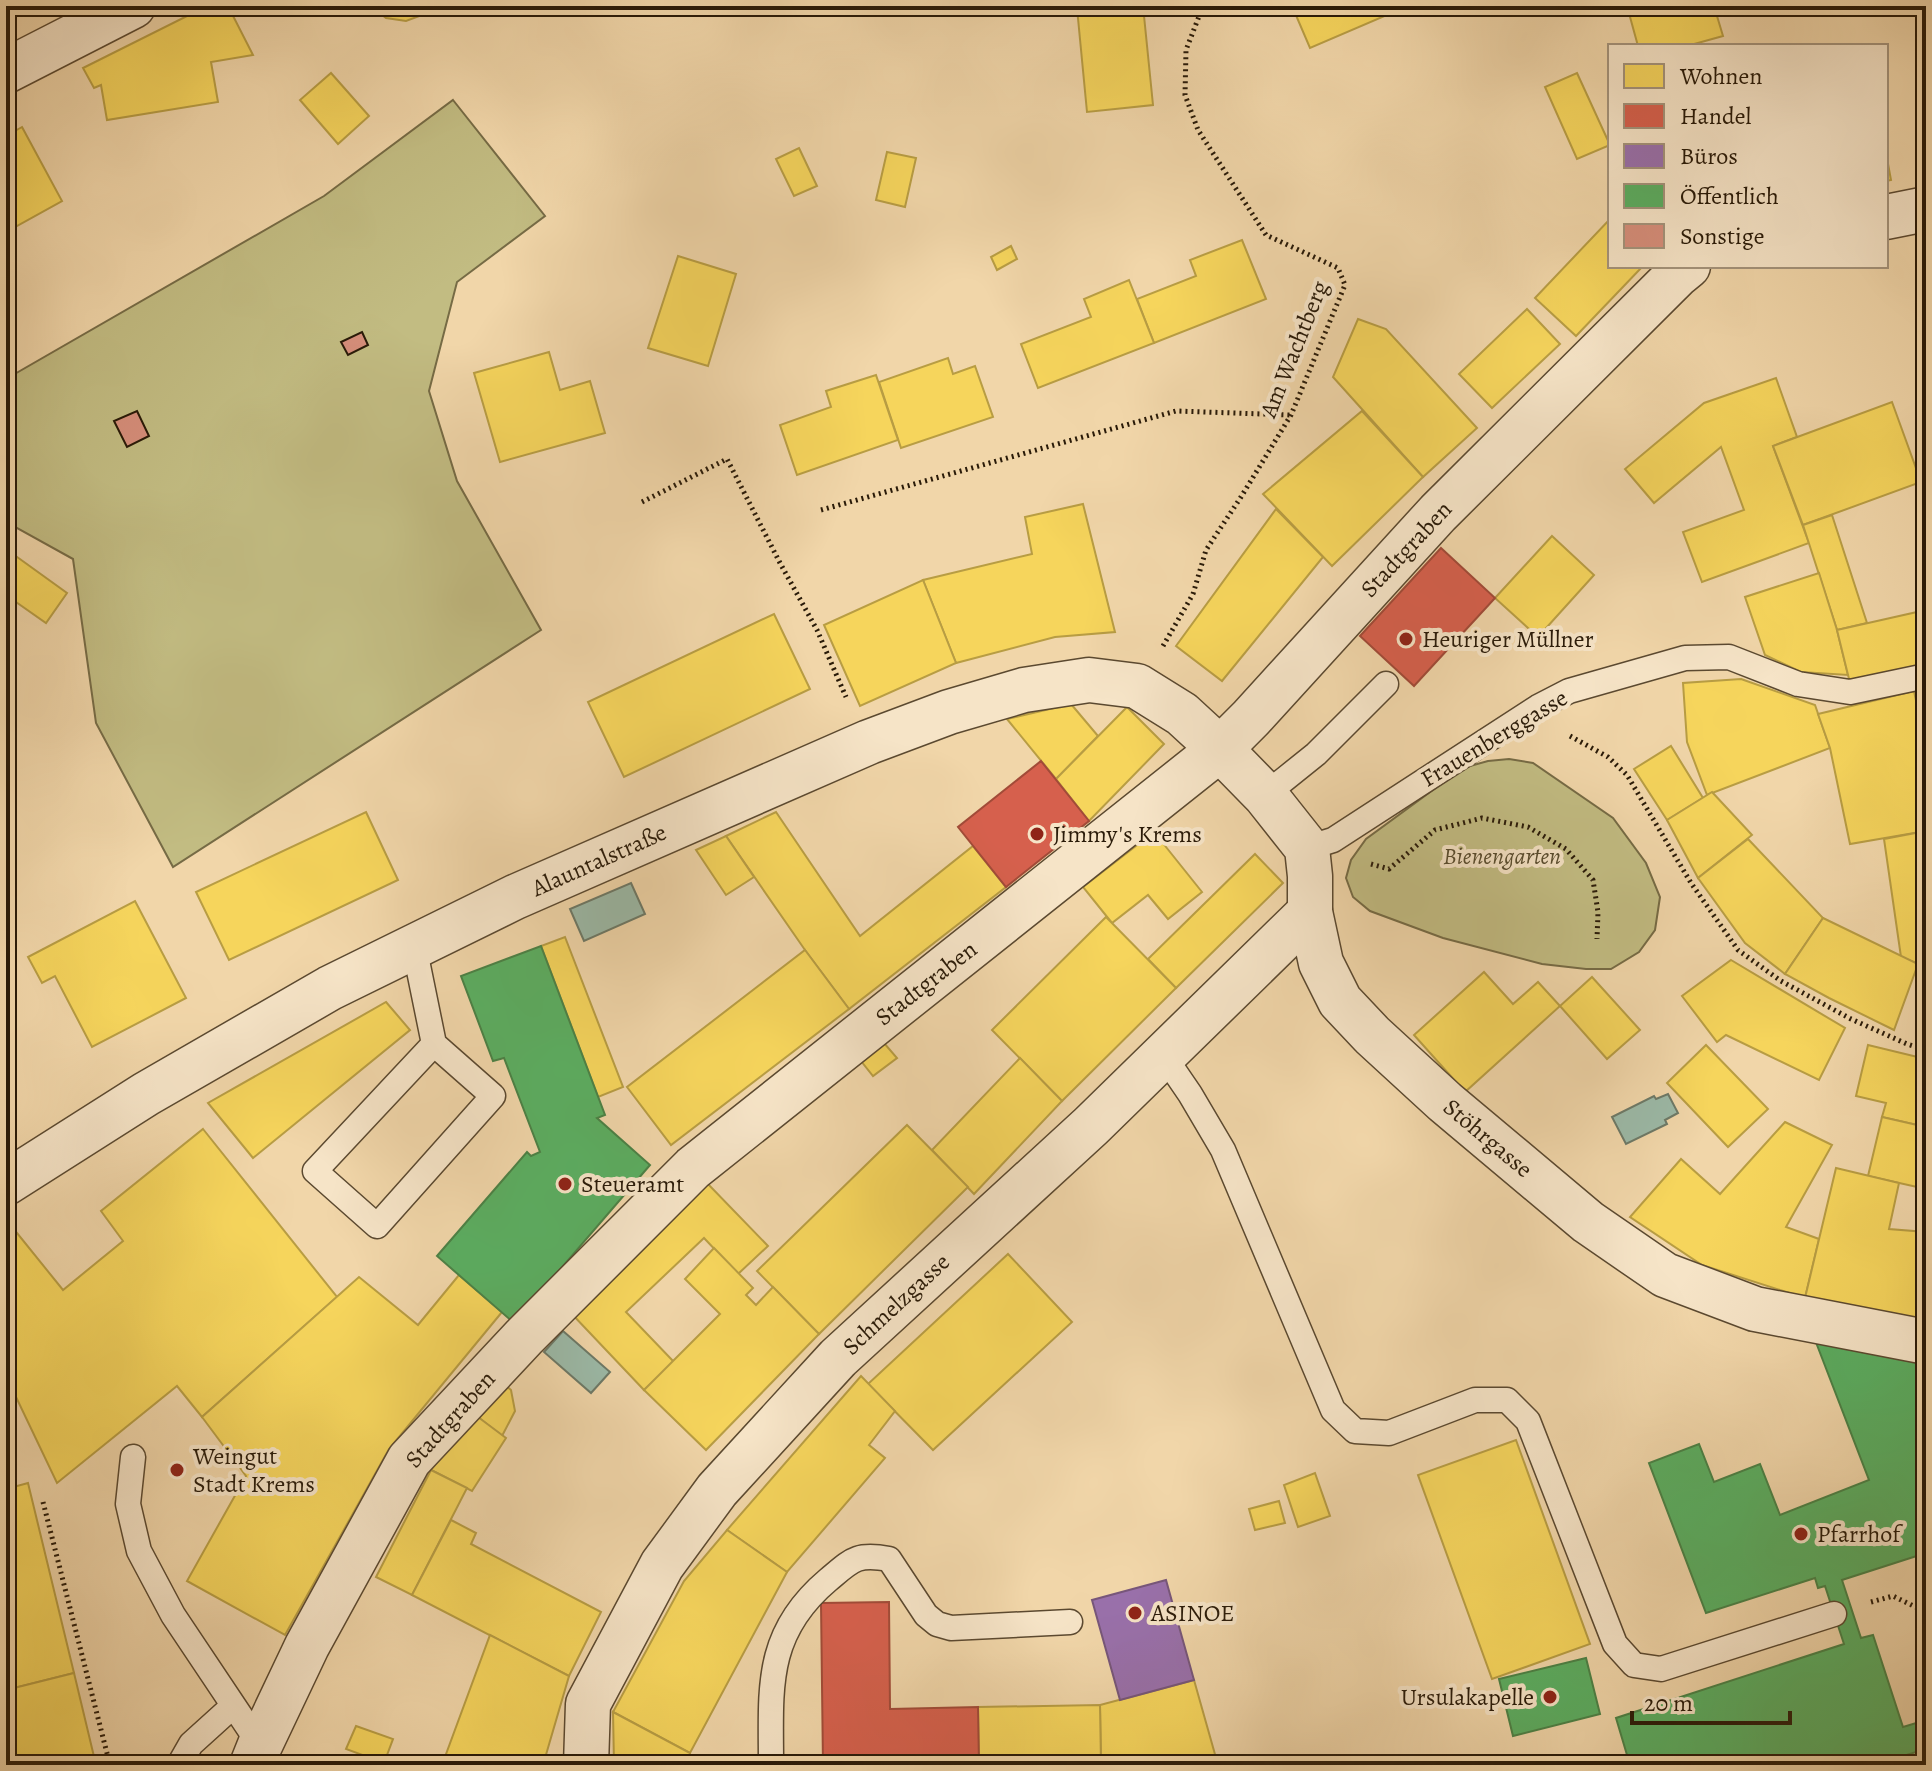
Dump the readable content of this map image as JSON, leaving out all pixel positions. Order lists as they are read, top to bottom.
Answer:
{
  "streets": {
    "street": [
      "Stadtgraben",
      "Alauntalstraße",
      "Stöhrgasse",
      "Schmelzgasse"
    ],
    "lane": ["Frauenberggasse"],
    "path": ["Am Wachtberg"]
  },
  "crossings": [
    ["Stadtgraben", "Alauntalstraße"],
    ["Frauenberggasse", "Stöhrgasse"],
    ["Stöhrgasse", "Schmelzgasse"]
  ],
  "parks": ["Bienengarten"],
  "places": [
    "Heuriger Müllner",
    "Jimmy's Krems",
    "Steueramt",
    "Weingut Stadt Krems",
    "Pfarrhof",
    "ASINOE",
    "Ursulakapelle"
  ],
  "legend": [
    "Wohnen",
    "Handel",
    "Büros",
    "Öffentlich",
    "Sonstige"
  ],
  "scale_bar": "20 m"
}
